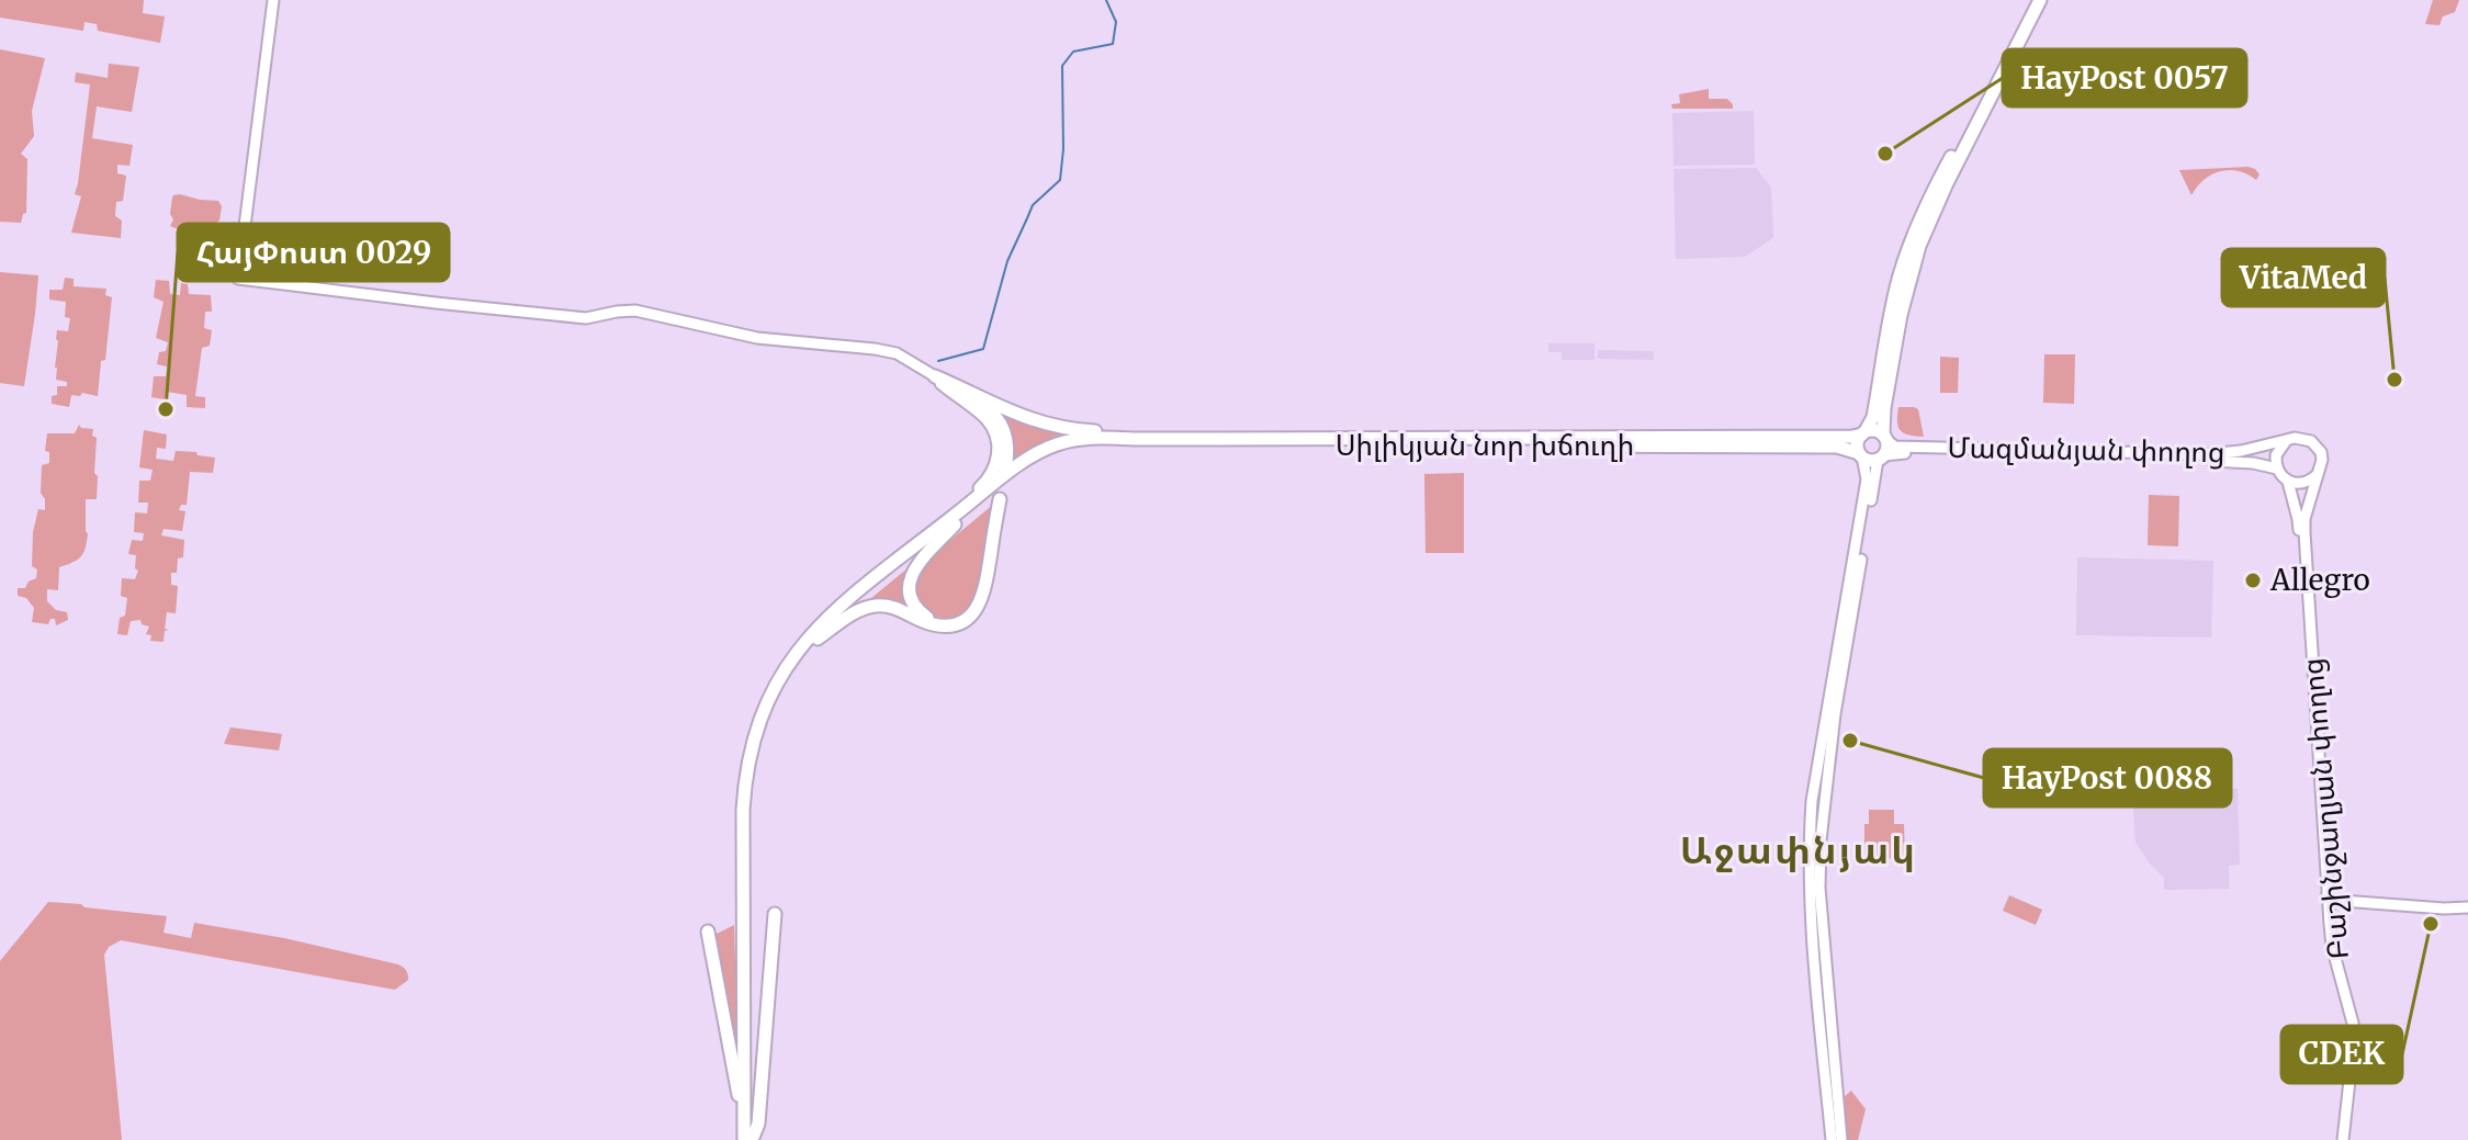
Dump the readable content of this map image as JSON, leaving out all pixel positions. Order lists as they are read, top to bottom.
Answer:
{
  "streets": {
    "highway": ["Սիլիկյան նոր խճուղի"],
    "main road": ["Մազմանյան փողոց", "Բաշինջաղյան փողոց"]
  },
  "crossings": [
    ["Սիլիկյան նոր խճուղի", "Մազմանյան փողոց"],
    ["Մազմանյան փողոց", "Բաշինջաղյան փողոց"]
  ],
  "districts": ["Աջափնյակ"],
  "places": [
    "HayPost 0057",
    "VitaMed",
    "ՀայՓոստ 0029",
    "Allegro",
    "HayPost 0088",
    "CDEK"
  ]
}
